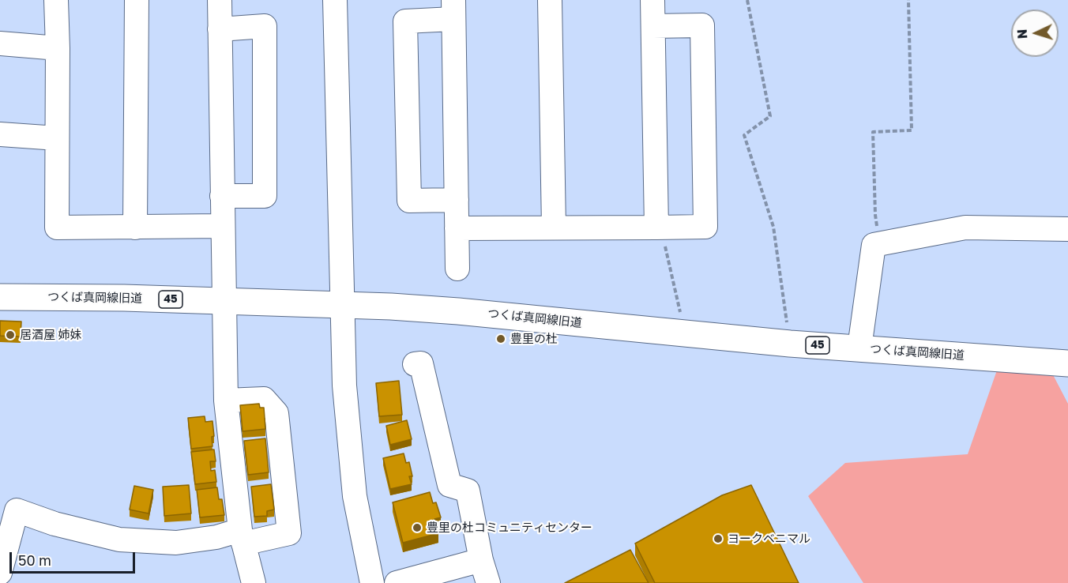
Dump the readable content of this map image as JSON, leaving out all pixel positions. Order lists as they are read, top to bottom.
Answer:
{
  "streets": {
    "main road": ["つくば真岡線旧道", "45"]
  },
  "places": [
    "居酒屋 姉妹",
    "豊里の杜",
    "豊里の杜コミュニティセンター",
    "ヨークベニマル"
  ],
  "scale_bar": "50 m",
  "north": "left"
}
